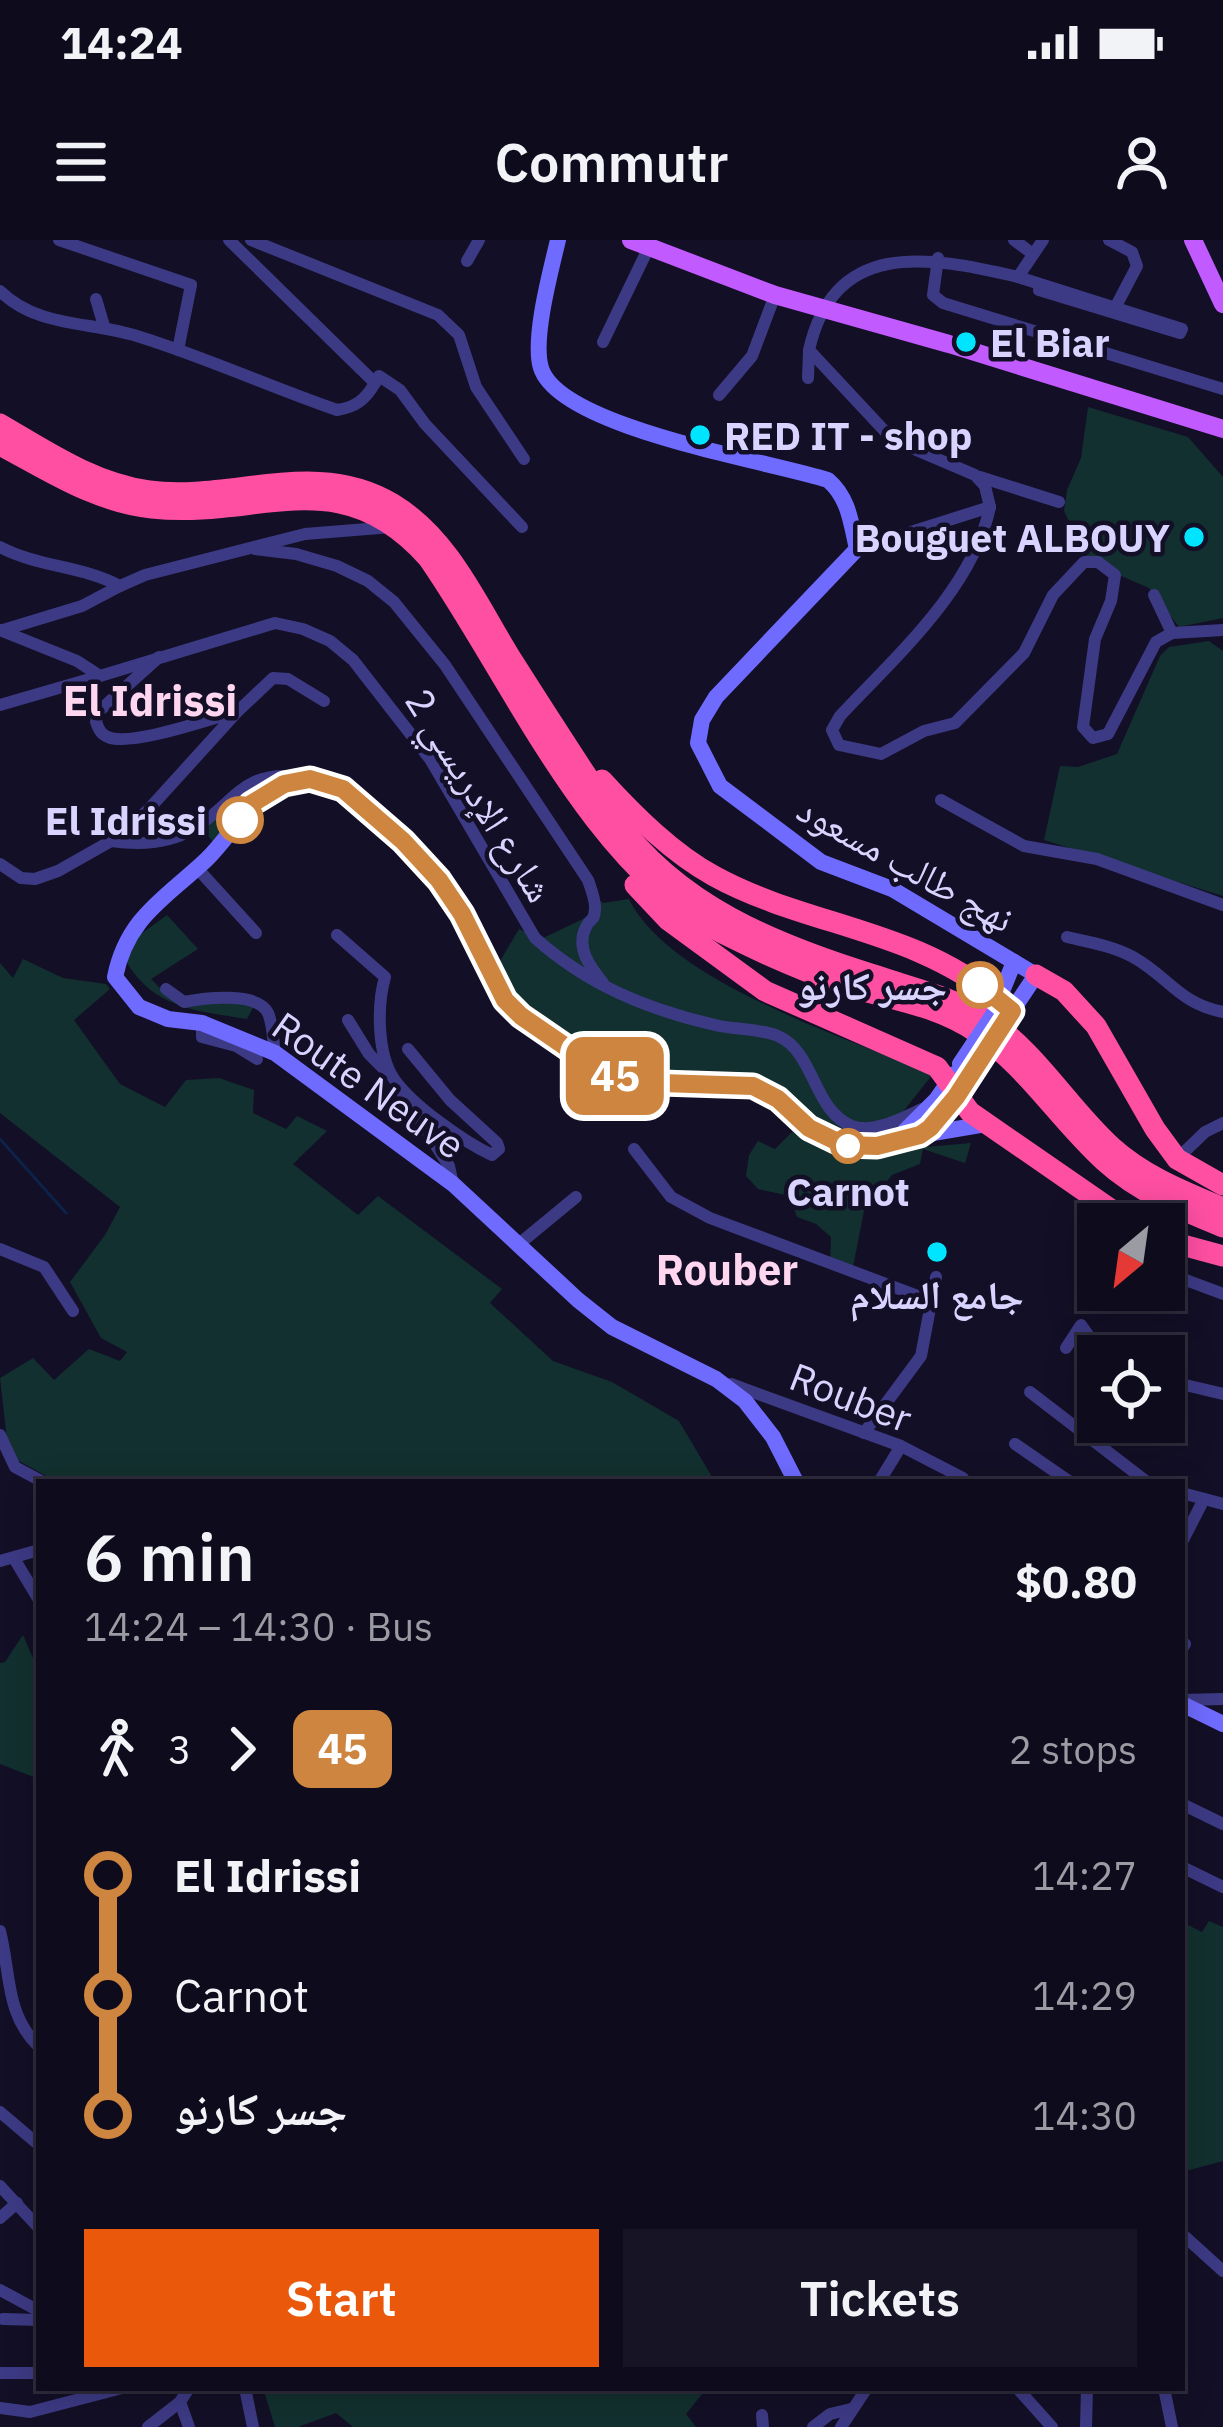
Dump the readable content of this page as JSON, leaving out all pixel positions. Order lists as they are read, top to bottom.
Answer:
{
  "streets": {
    "main road": ["نهج طالب مسعود", "Route Neuve"],
    "street": ["شارع الإدريسي 2", "Rouber"]
  },
  "crossings": [
    ["Route Neuve", "Rouber"]
  ],
  "districts": ["El Idrissi", "Rouber"],
  "places": [
    "El Biar",
    "RED IT - shop",
    "Bouguet ALBOUY",
    "El Idrissi",
    "جسر كارنو",
    "Carnot",
    "جامع السلام"
  ],
  "lines": ["bus line 45"],
  "north": "bottom left",
  "page": {
    "status": "14:24",
    "header": "Commutr",
    "on_map": "45",
    "heading": ["6 min", "14:24 – 14:30 · Bus", "$0.80"],
    "legs": ["3", "45", "2 stops"],
    "list": [
      {
        "name": "El Idrissi",
        "value": "14:27"
      },
      {
        "name": "Carnot",
        "value": "14:29"
      },
      {
        "name": "جسر كارنو",
        "value": "14:30"
      }
    ],
    "buttons": ["Start", "Tickets"]
  }
}
